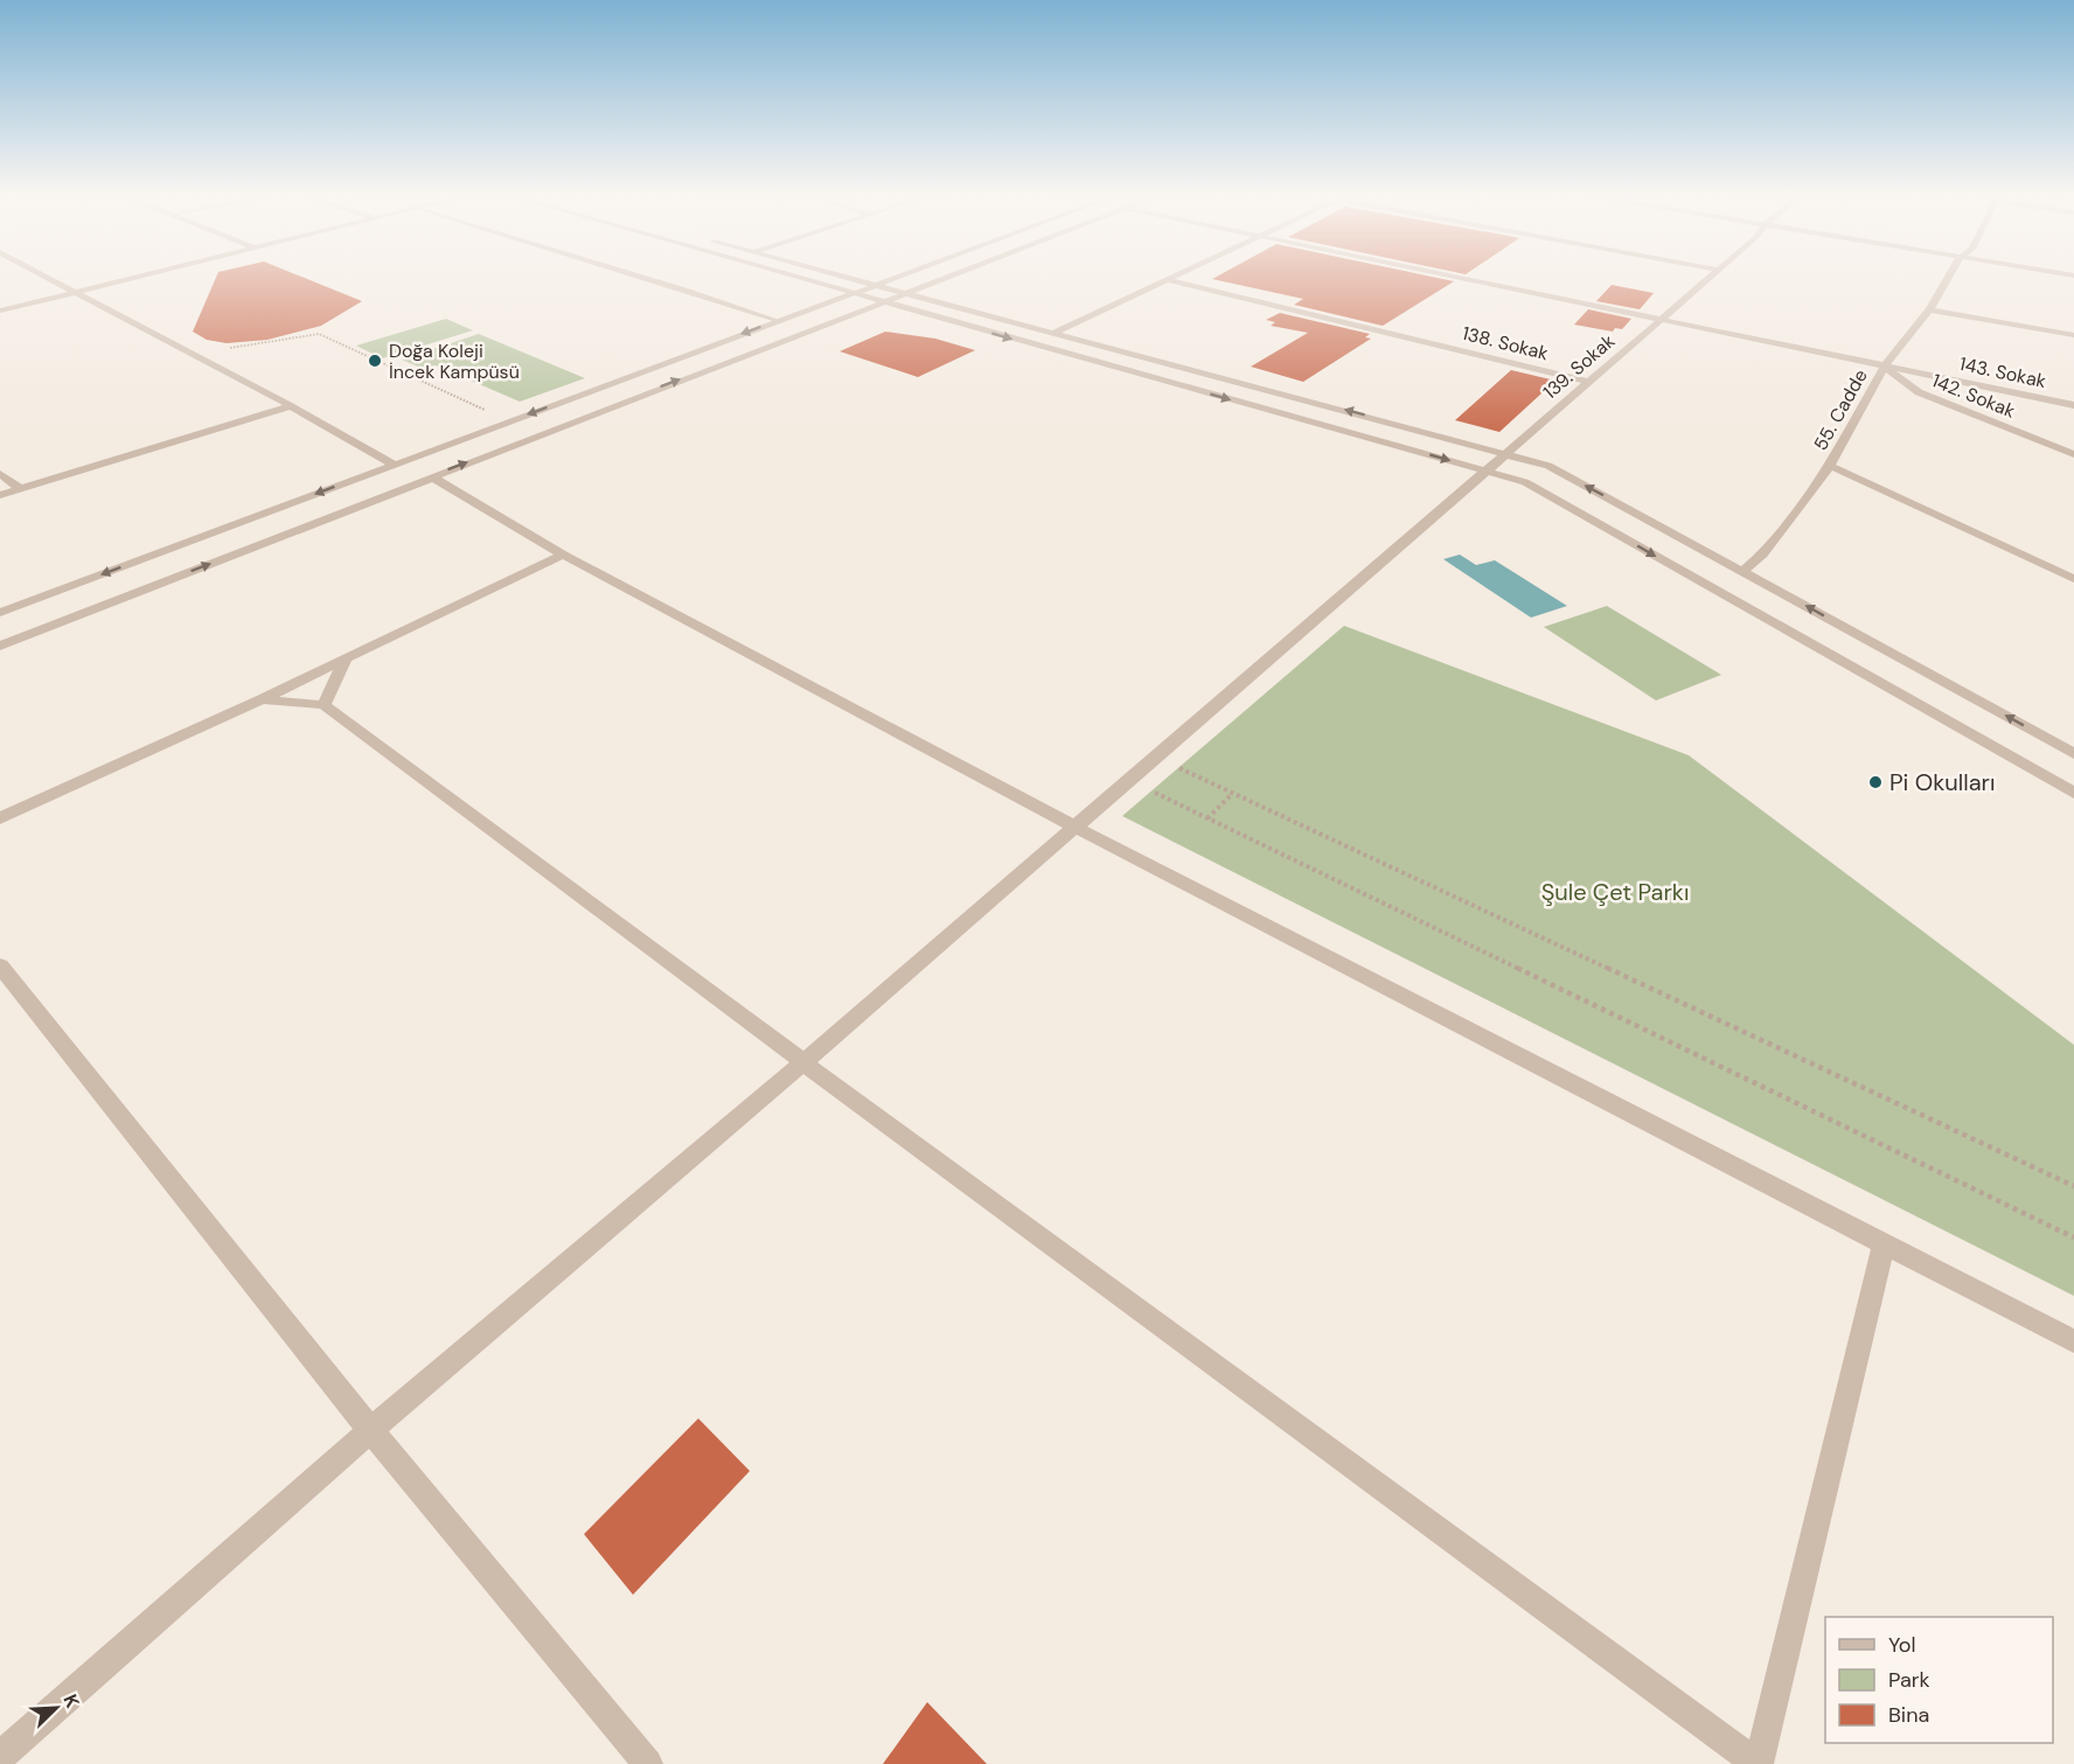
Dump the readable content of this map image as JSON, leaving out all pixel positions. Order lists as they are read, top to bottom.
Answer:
{
  "streets": {
    "street": [
      "138. Sokak",
      "139. Sokak",
      "143. Sokak",
      "142. Sokak",
      "55. Cadde"
    ]
  },
  "crossings": [
    ["138. Sokak", "139. Sokak"],
    ["139. Sokak", "142. Sokak"],
    ["143. Sokak", "142. Sokak"],
    ["143. Sokak", "55. Cadde"],
    ["142. Sokak", "55. Cadde"]
  ],
  "parks": ["Şule Çet Parkı"],
  "places": ["Doğa Koleji İncek Kampüsü", "Pi Okulları"],
  "legend": ["Yol", "Park", "Bina"],
  "north": "top right"
}
